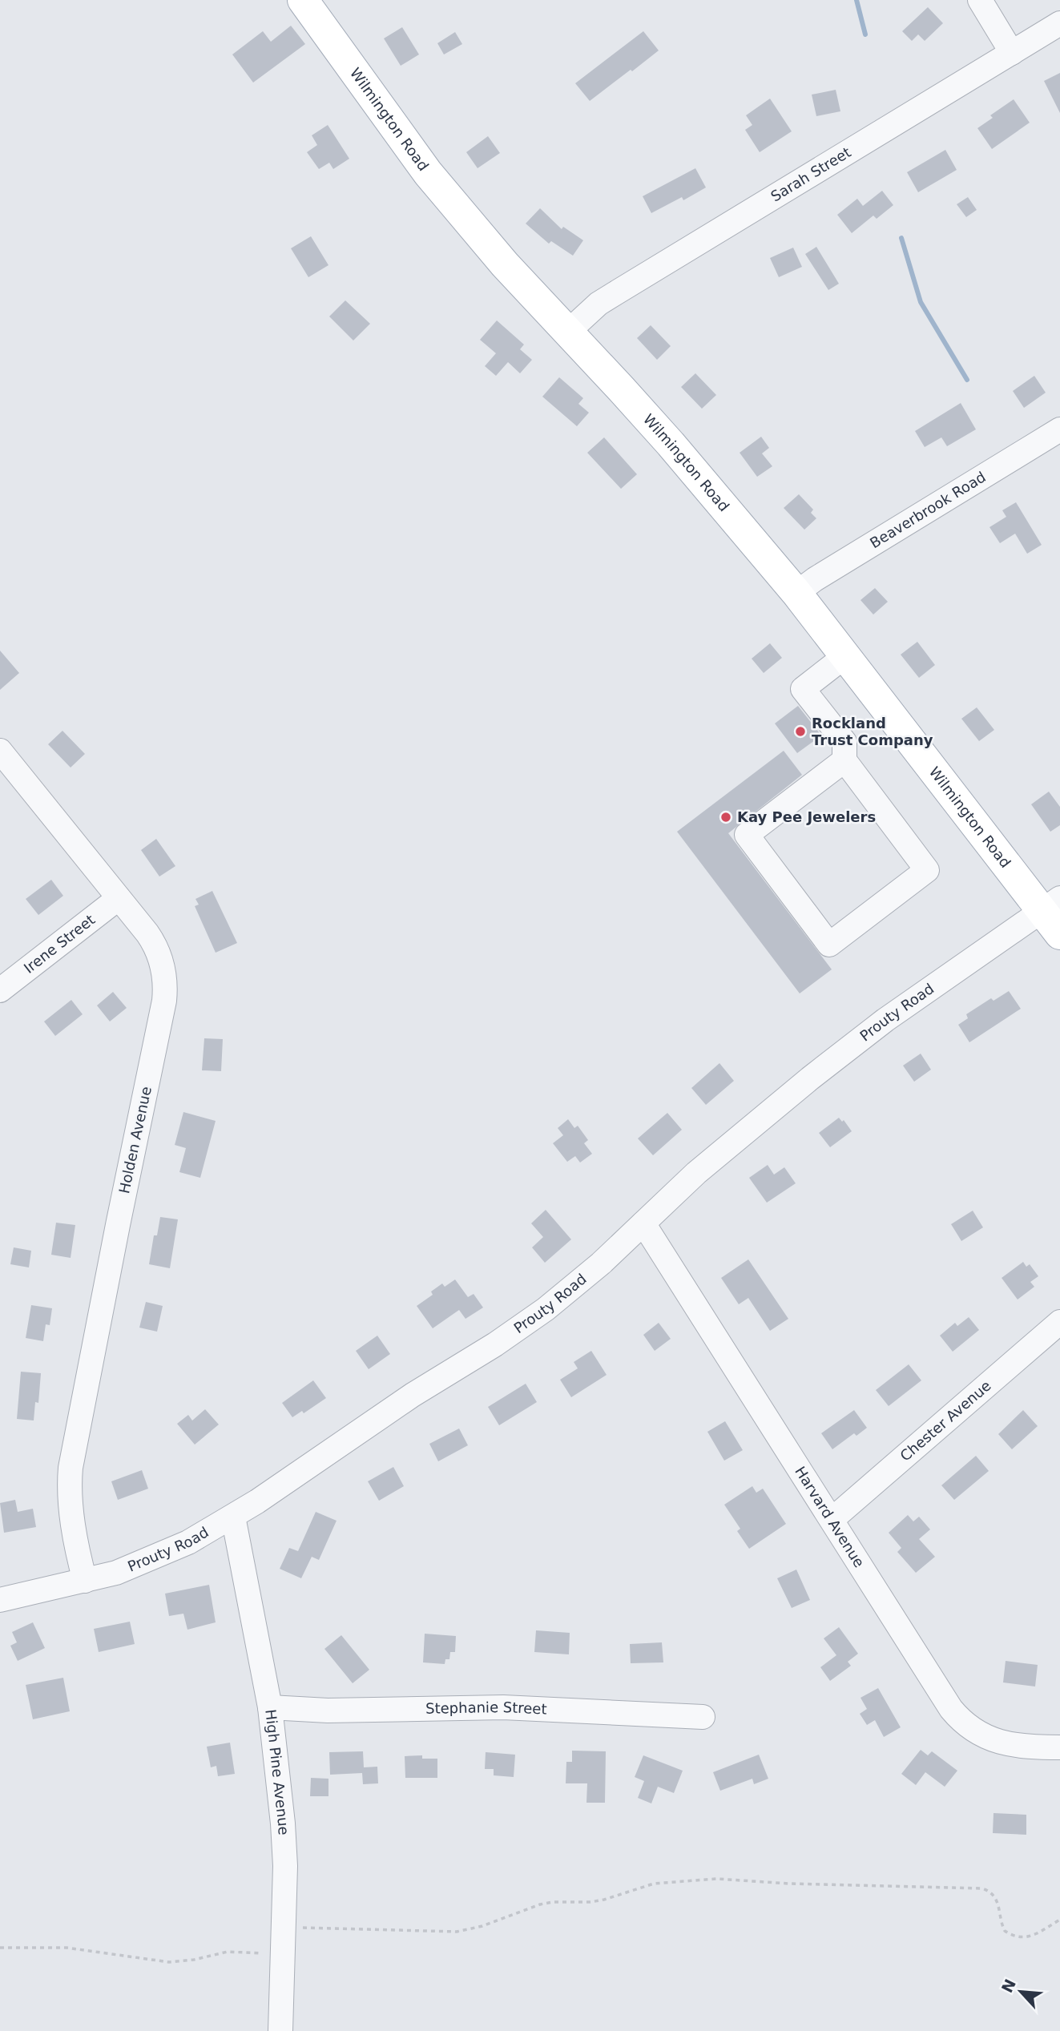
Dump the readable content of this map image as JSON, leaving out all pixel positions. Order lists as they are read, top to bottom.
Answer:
{
  "streets": {
    "main road": ["Wilmington Road"],
    "street": [
      "Sarah Street",
      "Beaverbrook Road",
      "Irene Street",
      "Prouty Road",
      "Holden Avenue",
      "Chester Avenue",
      "Harvard Avenue",
      "Stephanie Street",
      "High Pine Avenue"
    ]
  },
  "crossings": [
    ["Wilmington Road", "Sarah Street"],
    ["Wilmington Road", "Beaverbrook Road"],
    ["Wilmington Road", "Prouty Road"],
    ["Irene Street", "Holden Avenue"],
    ["Prouty Road", "Holden Avenue"],
    ["Prouty Road", "Harvard Avenue"],
    ["Prouty Road", "High Pine Avenue"],
    ["Chester Avenue", "Harvard Avenue"],
    ["Stephanie Street", "High Pine Avenue"]
  ],
  "places": ["Rockland Trust Company", "Kay Pee Jewelers"],
  "north": "top left"
}
